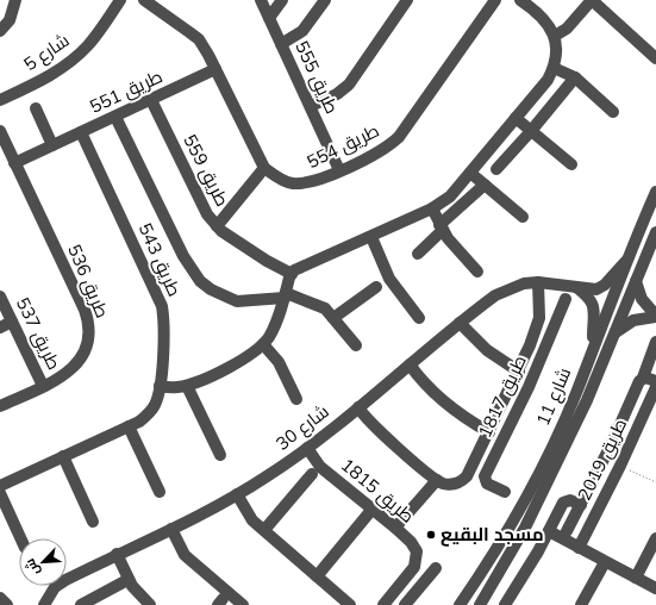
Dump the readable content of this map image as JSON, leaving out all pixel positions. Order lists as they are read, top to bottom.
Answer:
{
  "streets": {
    "street": [
      "شارع 5",
      "طريق 555",
      "طريق 551",
      "طريق 554",
      "طريق 559",
      "طريق 543",
      "طريق 536",
      "طريق 537",
      "طريق 1817",
      "شارع 11",
      "شارع 30",
      "طريق 2019",
      "طريق 1815"
    ]
  },
  "crossings": [
    ["طريق 555", "طريق 554"],
    ["طريق 551", "طريق 559"],
    ["طريق 551", "طريق 543"],
    ["طريق 551", "طريق 536"],
    ["طريق 536", "طريق 537"],
    ["طريق 1817", "شارع 30"],
    ["شارع 11", "شارع 30"],
    ["شارع 30", "طريق 1815"]
  ],
  "places": ["مسجد البقيع"],
  "north": "bottom left"
}
